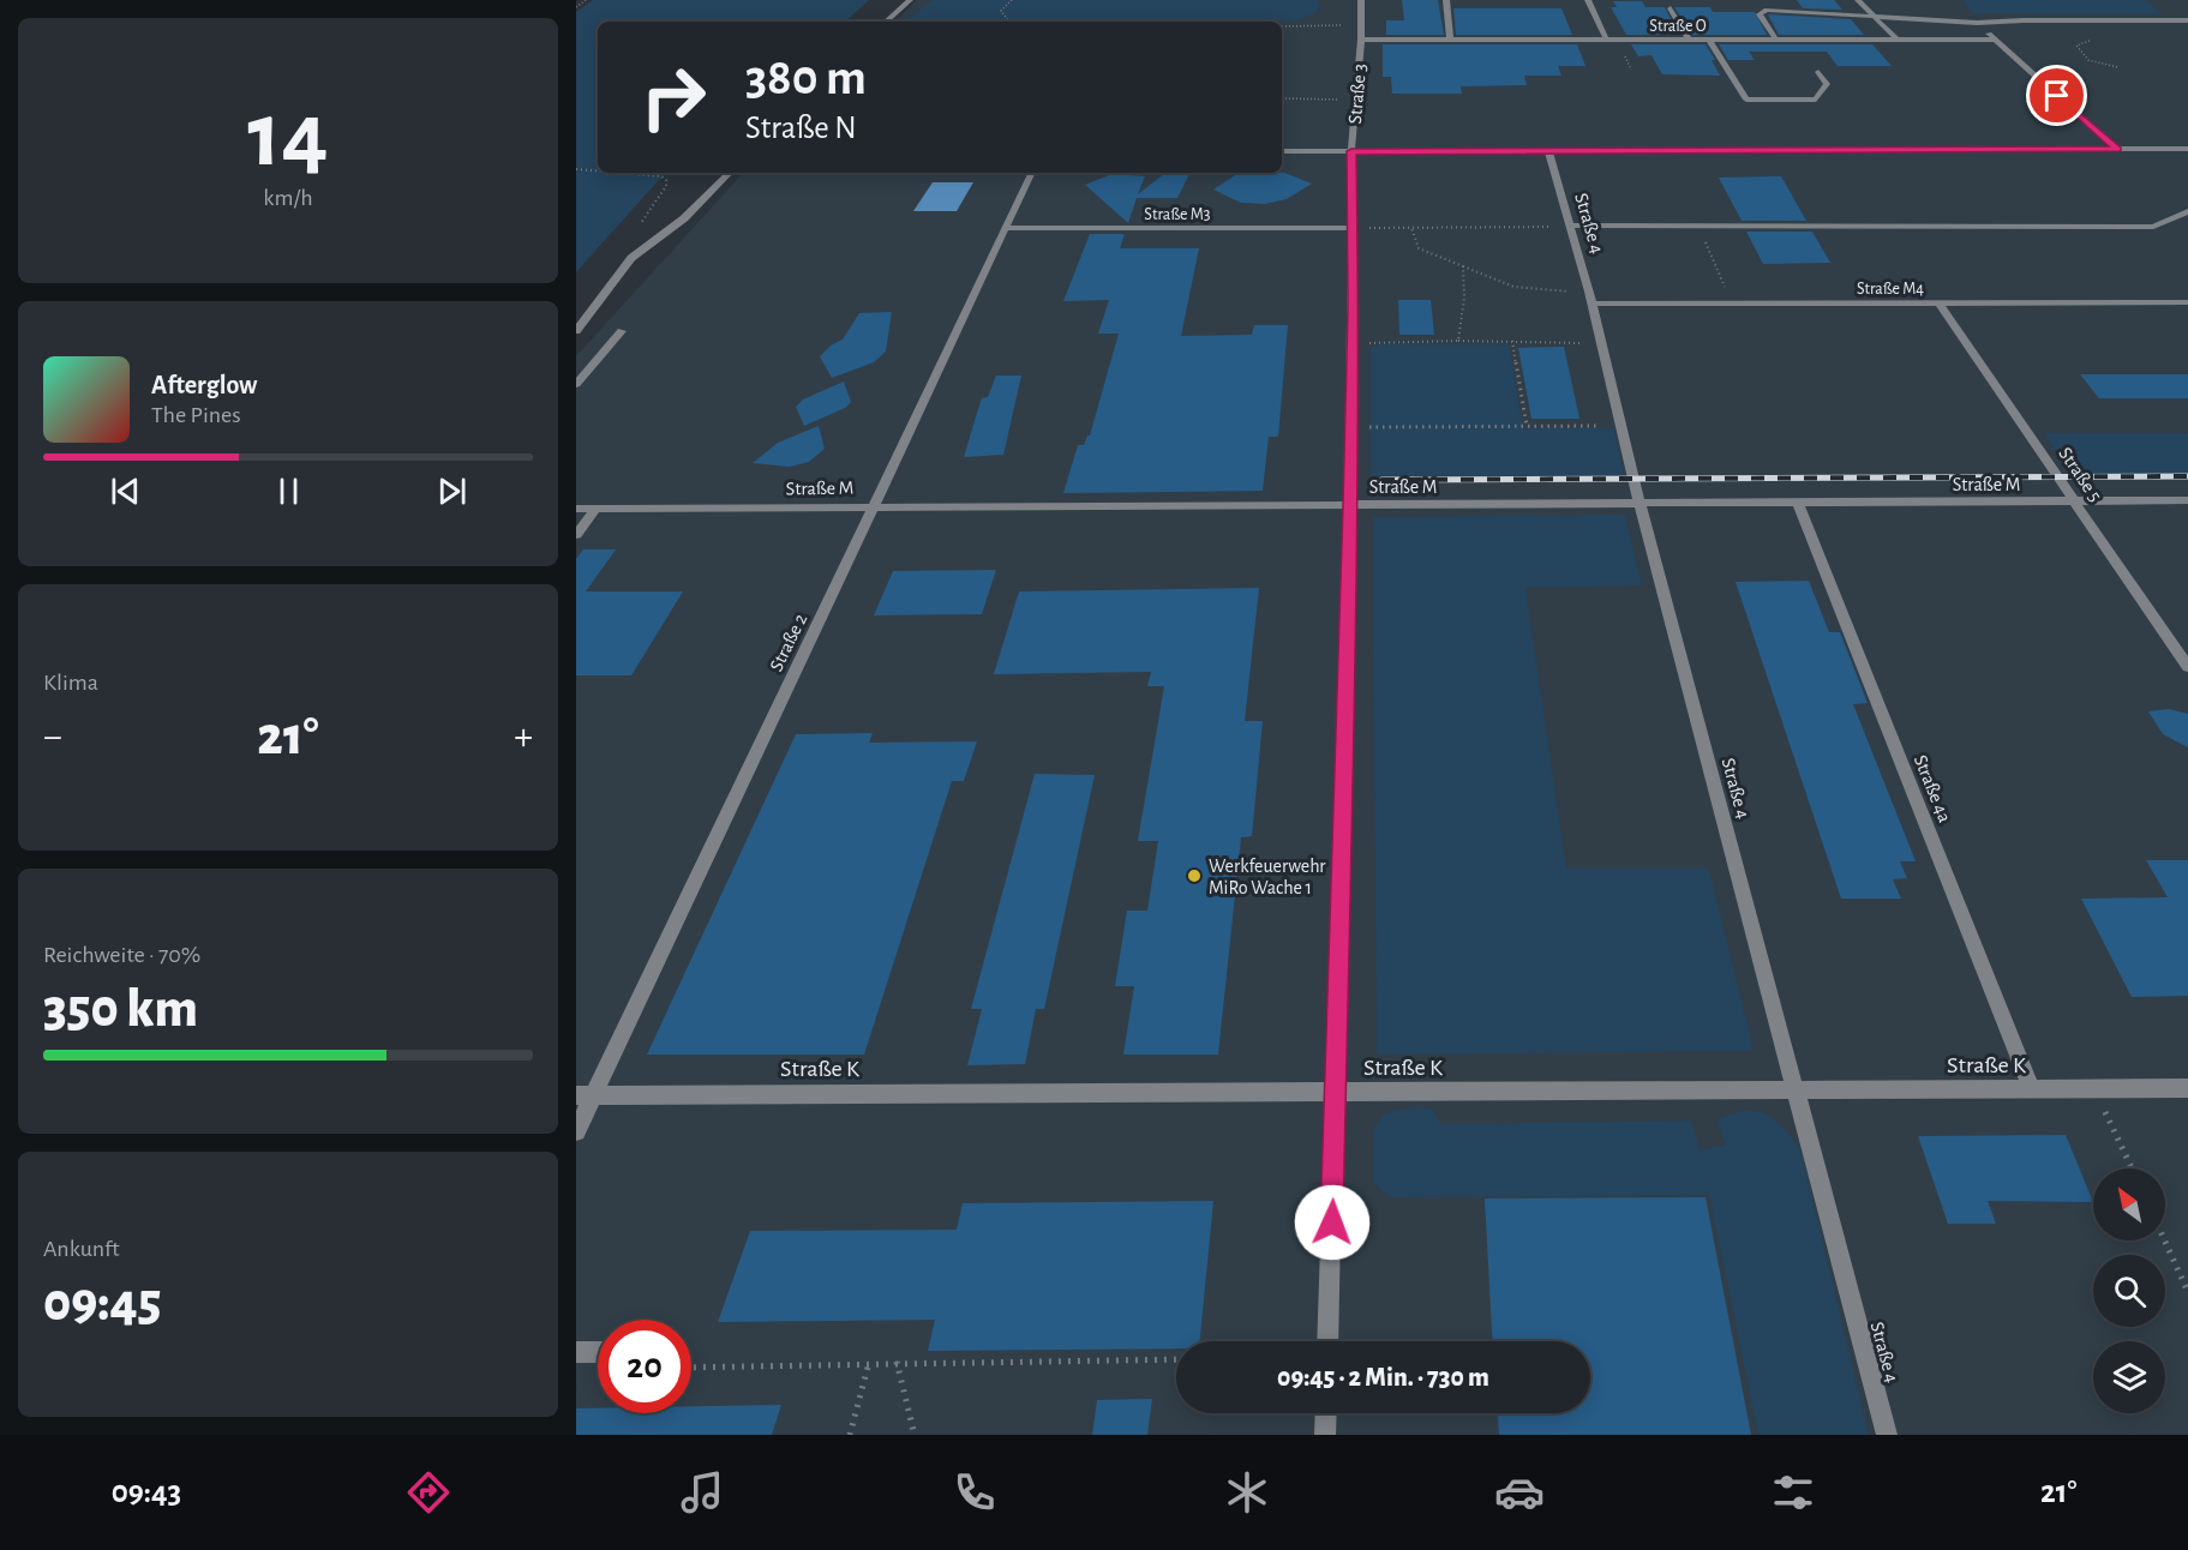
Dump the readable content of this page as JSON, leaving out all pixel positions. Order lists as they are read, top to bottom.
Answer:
{
  "streets": {
    "street": [
      "Straße O",
      "Straße 3",
      "Straße M3",
      "Straße 4",
      "Straße M4",
      "Straße 5",
      "Straße M",
      "Straße 2",
      "Straße 4a",
      "Straße K"
    ]
  },
  "crossings": [
    ["Straße O", "Straße 3"],
    ["Straße 3", "Straße M3"],
    ["Straße 3", "Straße M"],
    ["Straße 3", "Straße K"],
    ["Straße M3", "Straße 2"],
    ["Straße 4", "Straße M4"],
    ["Straße 4", "Straße M"],
    ["Straße 4", "Straße K"],
    ["Straße M4", "Straße 5"],
    ["Straße 5", "Straße M"],
    ["Straße M", "Straße 2"],
    ["Straße M", "Straße 4a"],
    ["Straße 2", "Straße K"],
    ["Straße 4a", "Straße K"]
  ],
  "places": ["Werkfeuerwehr MiRo Wache 1"],
  "north": "top left",
  "page": {
    "tile": [
      ["14", "km/h"],
      "Klima",
      ["Reichweite · 70%", "350 km"],
      ["Ankunft", "09:45"]
    ],
    "turn": ["380 m", "Straße N"],
    "song": ["Afterglow", "The Pines"],
    "heat": ["−", "21°", "+"],
    "limit": "20",
    "trip": "09:45 · 2 Min. · 730 m",
    "tabs": ["09:43", "21°"]
  }
}
